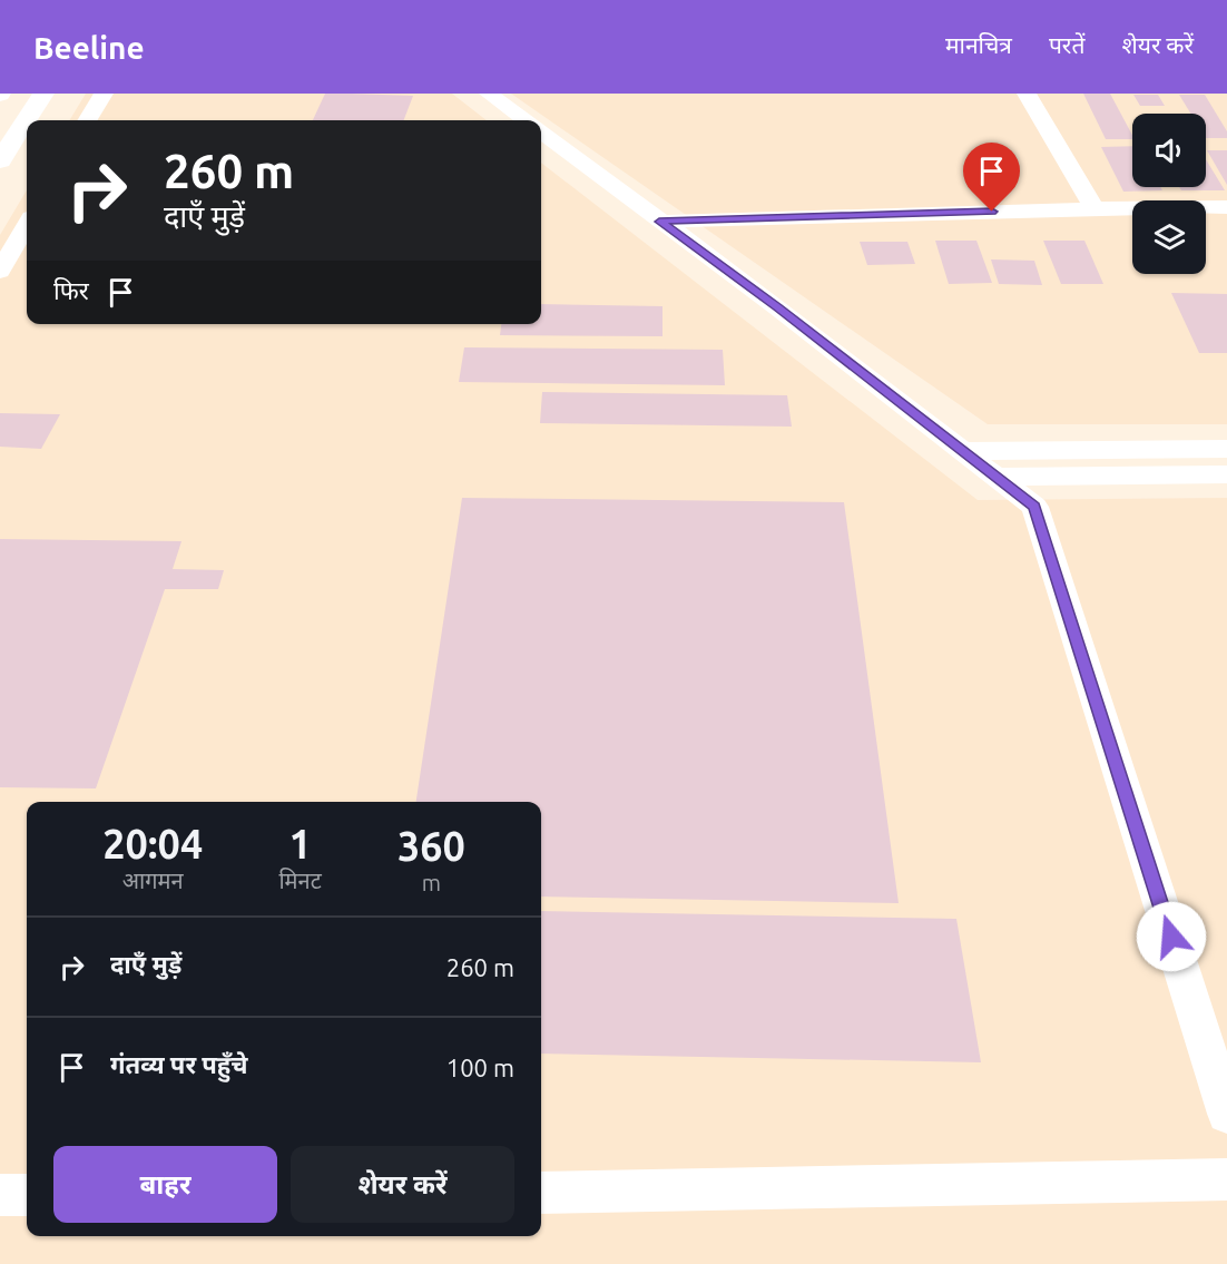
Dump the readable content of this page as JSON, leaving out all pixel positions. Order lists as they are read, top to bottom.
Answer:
{
  "page": {
    "header": "Beeline",
    "nav": ["मानचित्र", "परतें", "शेयर करें"],
    "turn": ["260 m", "दाएँ मुड़ें"],
    "then": "फिर",
    "eta": [
      "20:04",
      "आगमन",
      "1",
      "मिनट",
      "360",
      "m"
    ],
    "list": [
      {
        "name": "दाएँ मुड़ें",
        "value": "260 m"
      },
      {
        "name": "गंतव्य पर पहुँचे",
        "value": "100 m"
      }
    ],
    "buttons": ["बाहर", "शेयर करें"]
  }
}
